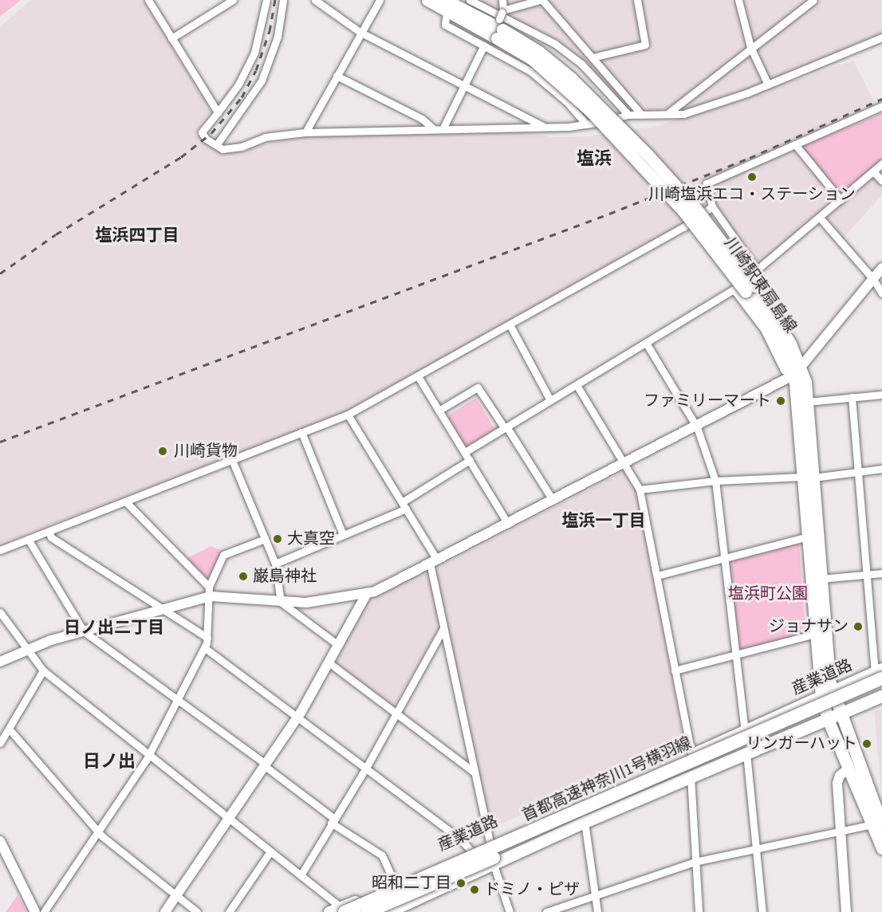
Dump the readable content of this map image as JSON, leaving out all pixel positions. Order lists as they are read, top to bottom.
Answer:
{
  "streets": {
    "highway": ["首都高速神奈川1号横羽線"],
    "main road": ["川崎駅東扇島線", "産業道路"]
  },
  "crossings": [
    ["川崎駅東扇島線", "産業道路"],
    ["産業道路", "首都高速神奈川1号横羽線"]
  ],
  "districts": [
    "塩浜",
    "塩浜四丁目",
    "塩浜一丁目",
    "日ノ出二丁目",
    "日ノ出"
  ],
  "parks": ["塩浜町公園"],
  "places": [
    "川崎塩浜エコ・ステーション",
    "ファミリーマート",
    "川崎貨物",
    "大真空",
    "巌島神社",
    "ジョナサン",
    "リンガーハット",
    "昭和二丁目",
    "ドミノ・ピザ"
  ]
}
